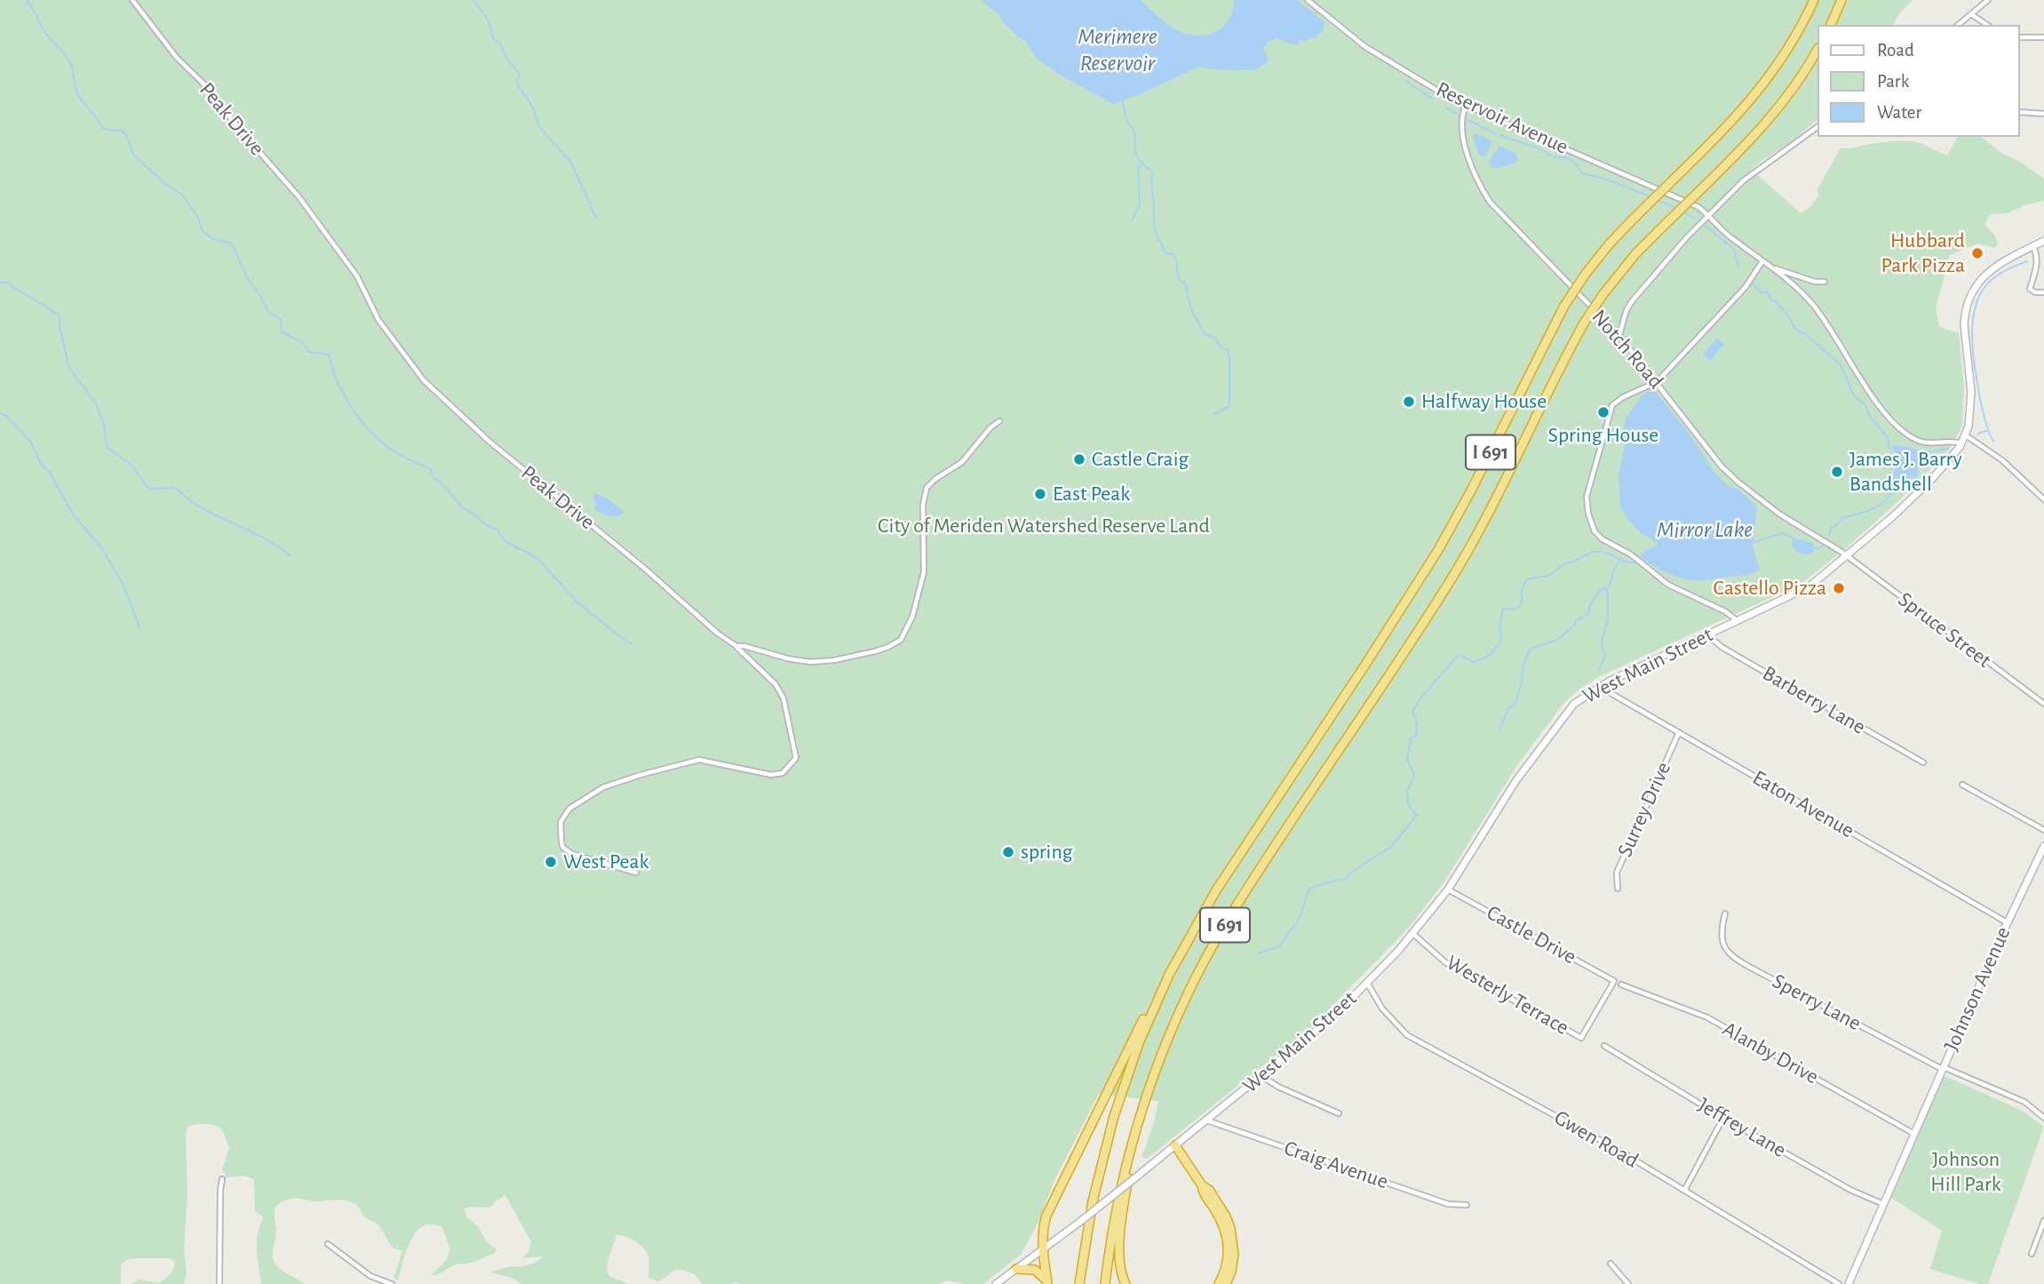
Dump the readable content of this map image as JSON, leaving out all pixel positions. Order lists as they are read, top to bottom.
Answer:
{
  "streets": {
    "highway": ["I 691"],
    "main road": ["West Main Street", "Johnson Avenue"],
    "street": [
      "Reservoir Avenue",
      "Peak Drive",
      "Notch Road",
      "Spruce Street",
      "Barberry Lane",
      "Eaton Avenue",
      "Surrey Drive",
      "Castle Drive",
      "Westerly Terrace",
      "Sperry Lane",
      "Alanby Drive",
      "Jeffrey Lane",
      "Gwen Road",
      "Craig Avenue"
    ]
  },
  "crossings": [
    ["Reservoir Avenue", "Notch Road"],
    ["Notch Road", "Spruce Street"],
    ["Notch Road", "West Main Street"],
    ["Spruce Street", "West Main Street"],
    ["West Main Street", "Barberry Lane"],
    ["West Main Street", "Eaton Avenue"],
    ["West Main Street", "Castle Drive"],
    ["West Main Street", "Westerly Terrace"],
    ["West Main Street", "Gwen Road"],
    ["West Main Street", "Craig Avenue"],
    ["Eaton Avenue", "Surrey Drive"],
    ["Eaton Avenue", "Johnson Avenue"],
    ["Castle Drive", "Westerly Terrace"],
    ["Johnson Avenue", "Sperry Lane"],
    ["Johnson Avenue", "Alanby Drive"],
    ["Johnson Avenue", "Jeffrey Lane"]
  ],
  "water": ["Merimere Reservoir", "Mirror Lake"],
  "parks": ["City of Meriden Watershed Reserve Land", "Johnson Hill Park"],
  "places": [
    "Hubbard Park Pizza",
    "Halfway House",
    "Spring House",
    "Castle Craig",
    "James J. Barry Bandshell",
    "East Peak",
    "Castello Pizza",
    "spring",
    "West Peak"
  ],
  "legend": ["Road", "Park", "Water"]
}
